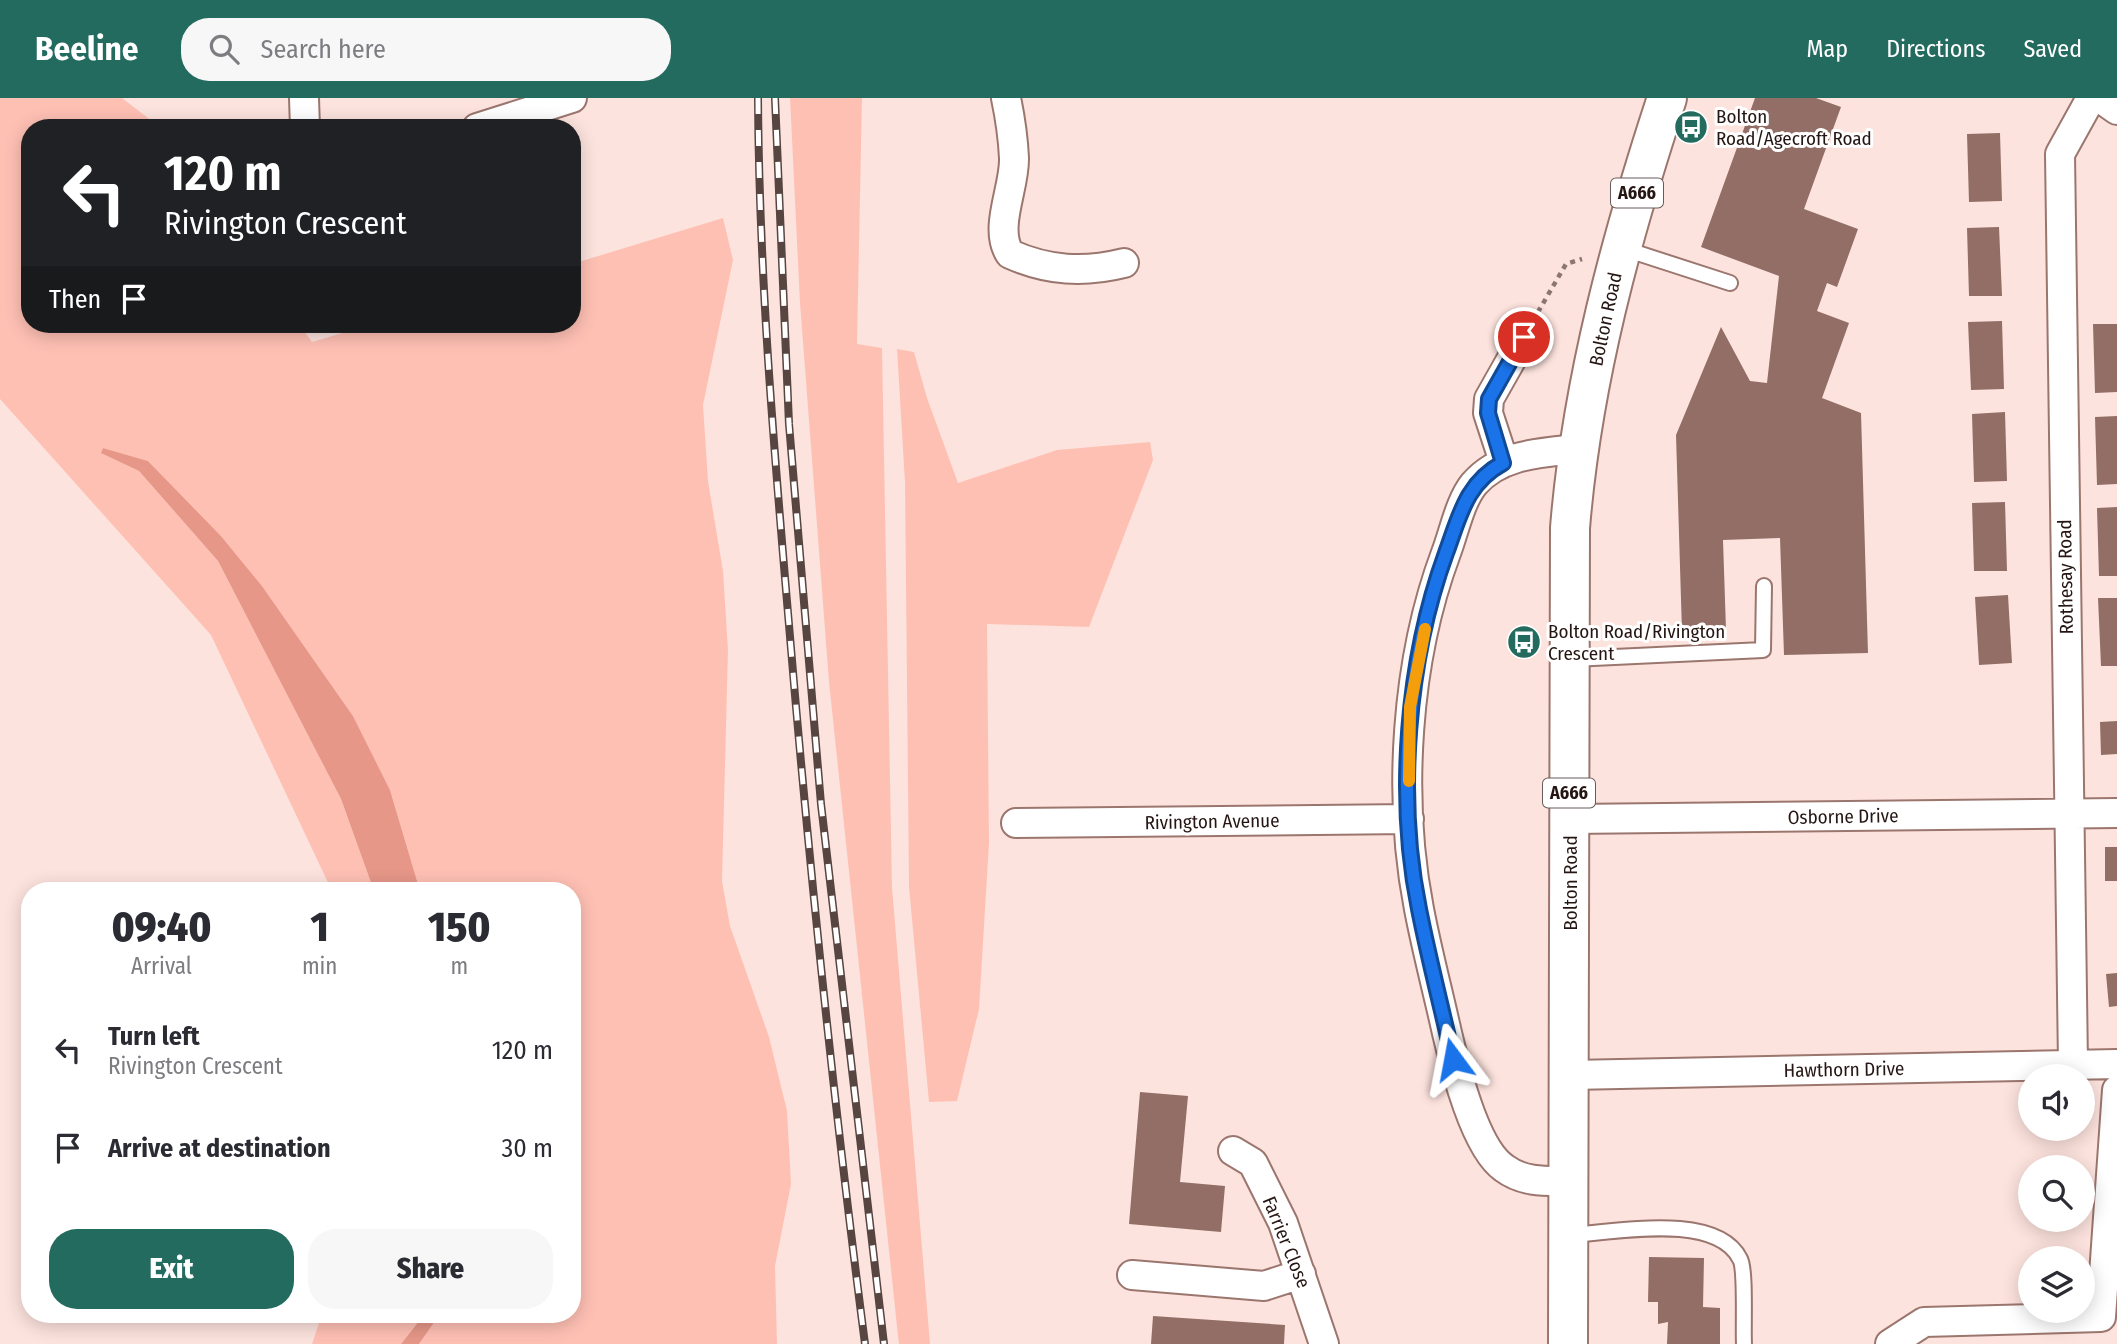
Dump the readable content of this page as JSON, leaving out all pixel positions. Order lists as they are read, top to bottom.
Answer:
{
  "streets": {
    "main road": ["A666", "Bolton Road"],
    "street": [
      "Rothesay Road",
      "Osborne Drive",
      "Rivington Avenue",
      "Hawthorn Drive",
      "Farrier Close"
    ]
  },
  "crossings": [
    ["Bolton Road", "Osborne Drive"],
    ["Bolton Road", "Hawthorn Drive"],
    ["Rothesay Road", "Osborne Drive"]
  ],
  "places": {
    "bus stop": ["Bolton Road/Agecroft Road", "Bolton Road/Rivington Crescent"]
  },
  "page": {
    "header": "Beeline",
    "search": "Search here",
    "nav": ["Map", "Directions", "Saved"],
    "turn": ["120 m", "Rivington Crescent"],
    "then": "Then",
    "eta": [
      "09:40",
      "Arrival",
      "1",
      "min",
      "150",
      "m"
    ],
    "list": [
      {
        "name": "Turn left",
        "note": "Rivington Crescent",
        "value": "120 m"
      },
      {
        "name": "Arrive at destination",
        "value": "30 m"
      }
    ],
    "buttons": ["Exit", "Share"]
  }
}
